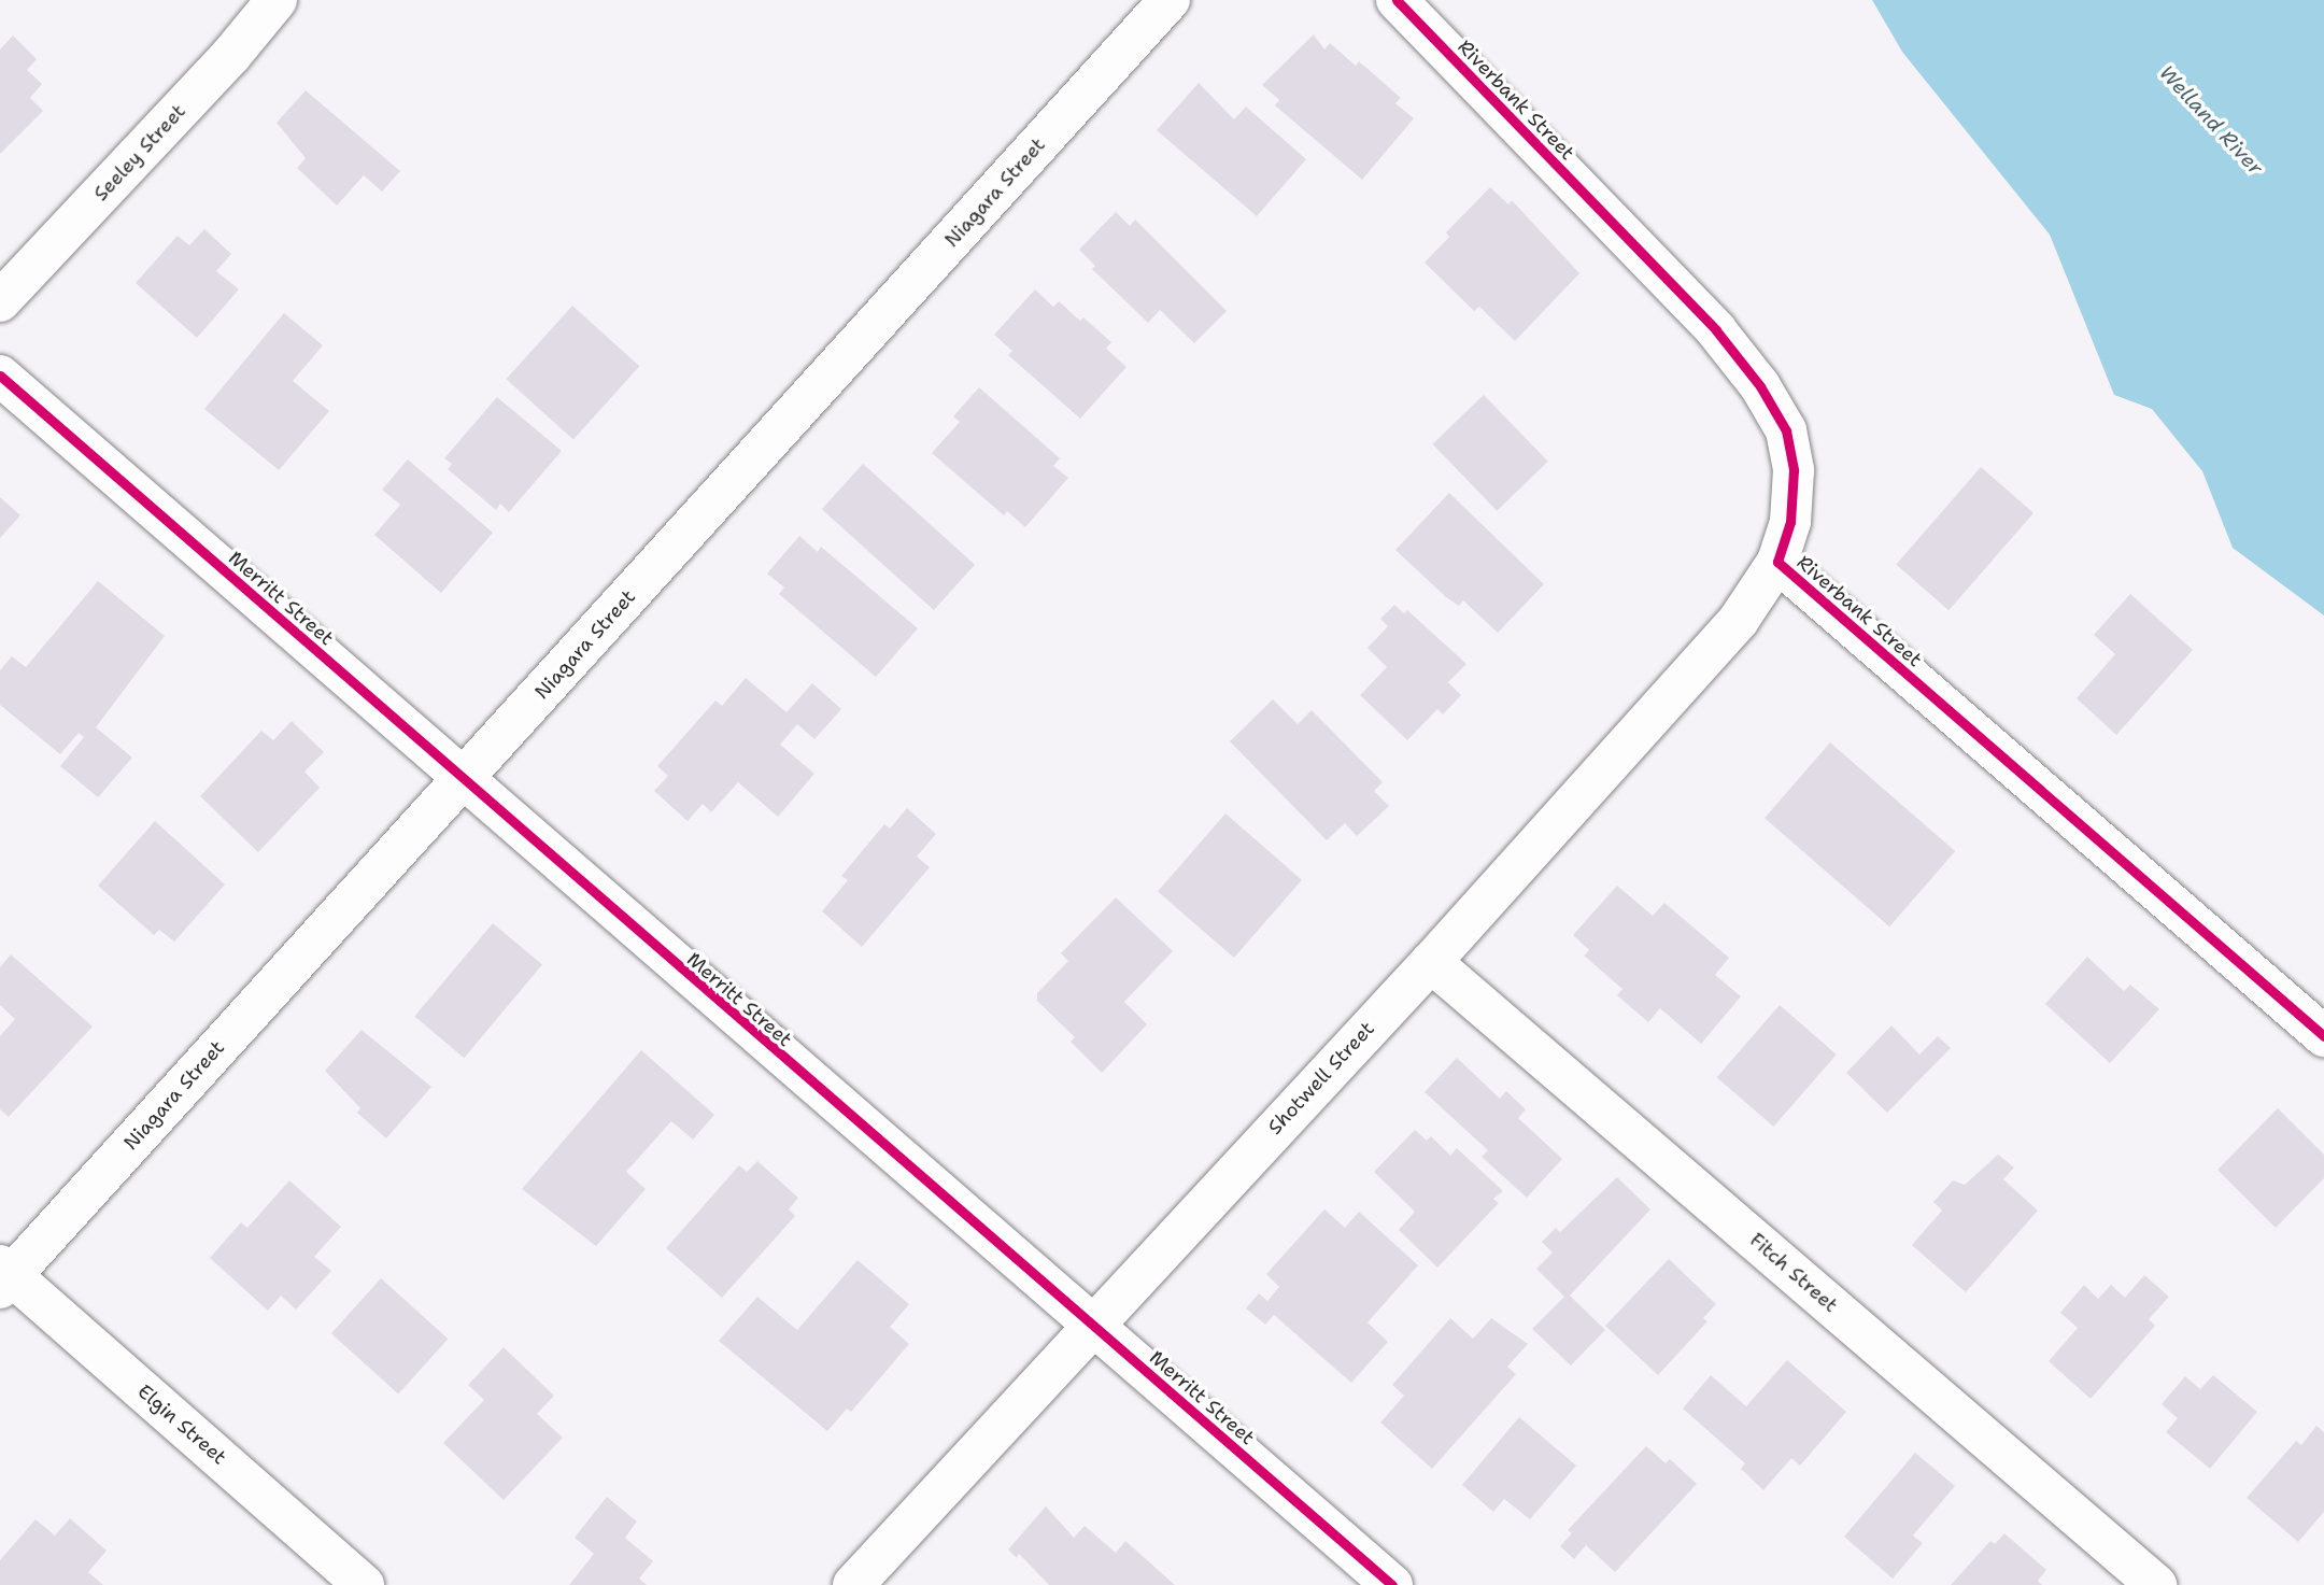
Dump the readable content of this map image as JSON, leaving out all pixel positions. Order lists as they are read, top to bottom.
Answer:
{
  "streets": {
    "street": [
      "Riverbank Street",
      "Seeley Street",
      "Niagara Street",
      "Merritt Street",
      "Shotwell Street",
      "Fitch Street",
      "Elgin Street"
    ]
  },
  "crossings": [
    ["Riverbank Street", "Shotwell Street"],
    ["Niagara Street", "Merritt Street"],
    ["Niagara Street", "Elgin Street"],
    ["Merritt Street", "Shotwell Street"],
    ["Shotwell Street", "Fitch Street"]
  ],
  "water": ["Welland River"]
}
